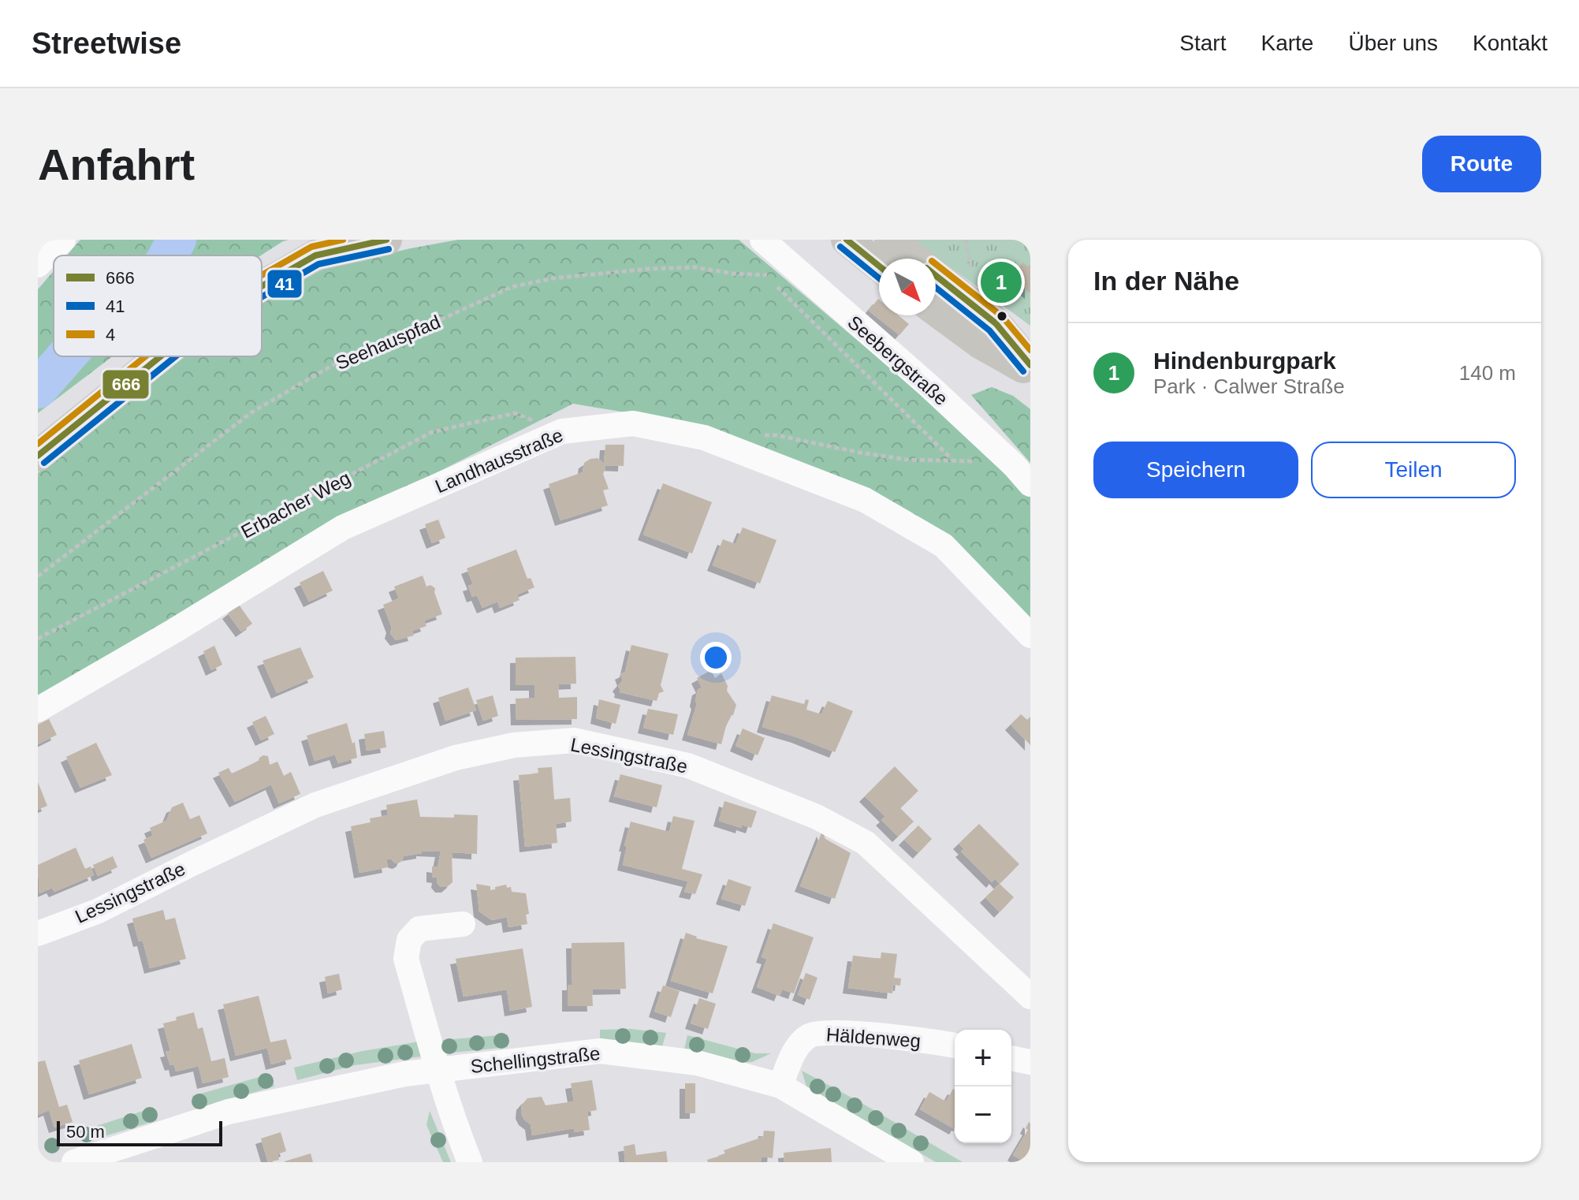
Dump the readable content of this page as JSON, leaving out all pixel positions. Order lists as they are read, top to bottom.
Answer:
{
  "streets": {
    "street": [
      "Seebergstraße",
      "Landhausstraße",
      "Lessingstraße",
      "Häldenweg",
      "Schellingstraße"
    ],
    "path": ["Seehauspfad", "Erbacher Weg"]
  },
  "crossings": [
    ["Seehauspfad", "Seebergstraße"],
    ["Landhausstraße", "Erbacher Weg"],
    ["Häldenweg", "Schellingstraße"]
  ],
  "lines": ["transit line 666", "transit line 4", "transit line 41"],
  "legend": ["666", "41", "4"],
  "scale_bar": "50 m",
  "north": "bottom right",
  "page": {
    "header": "Streetwise",
    "nav": [
      "Start",
      "Karte",
      "Über uns",
      "Kontakt"
    ],
    "buttons": [
      "Route",
      ["Speichern", "Teilen"]
    ],
    "title": "Anfahrt",
    "heading": "In der Nähe",
    "pins": "1",
    "list": [
      {
        "mark": "1",
        "name": "Hindenburgpark",
        "note": "Park · Calwer Straße",
        "value": "140 m"
      }
    ],
    "map_buttons": ["+", "−"],
    "scale": "50 m"
  }
}
